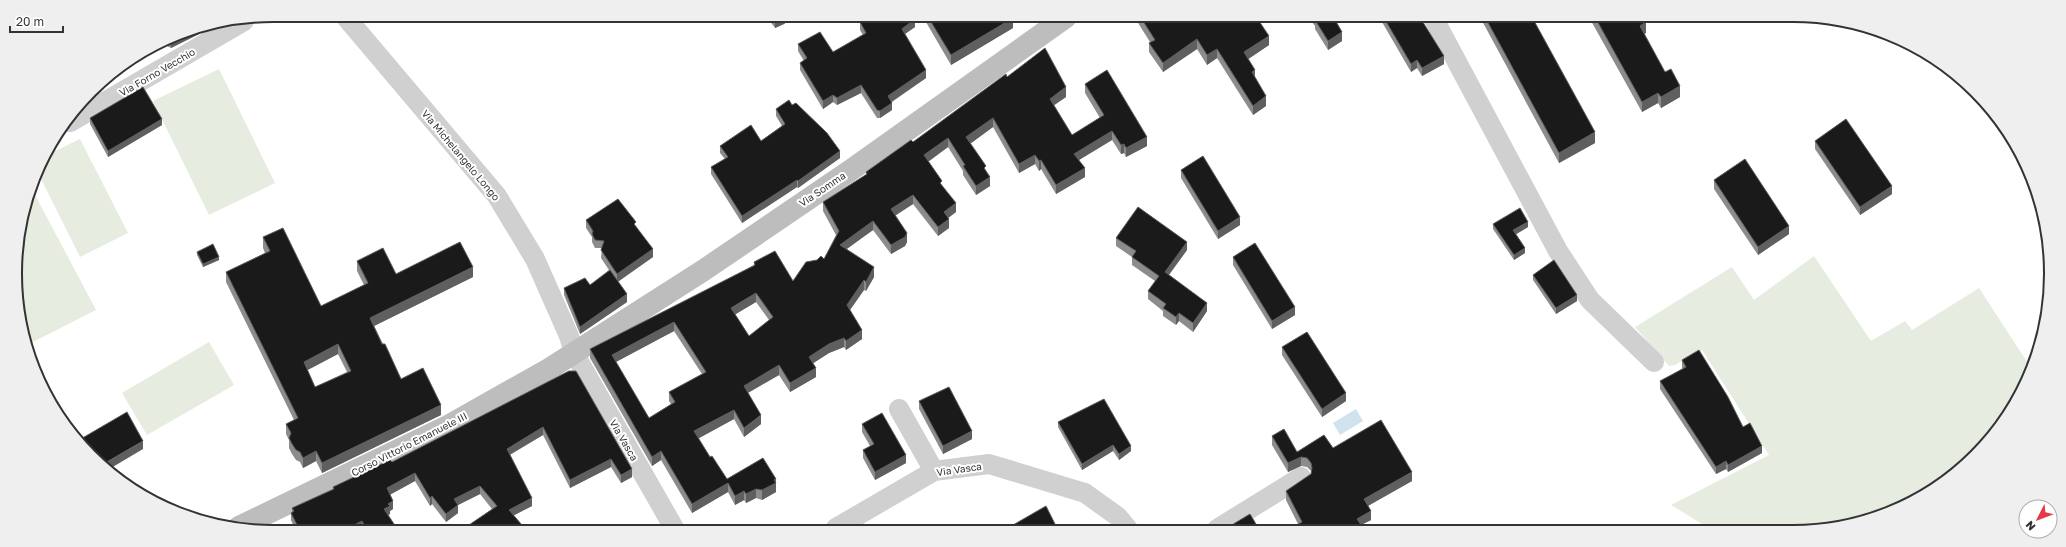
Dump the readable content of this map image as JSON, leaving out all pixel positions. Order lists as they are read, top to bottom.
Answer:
{
  "streets": {
    "street": [
      "Via Forno Vecchio",
      "Via Michelangelo Longo",
      "Via Somma",
      "Via Vasca",
      "Corso Vittorio Emanuele III"
    ]
  },
  "crossings": [
    ["Via Michelangelo Longo", "Via Somma"],
    ["Via Michelangelo Longo", "Via Vasca"],
    ["Via Michelangelo Longo", "Corso Vittorio Emanuele III"],
    ["Via Somma", "Via Vasca"],
    ["Via Somma", "Corso Vittorio Emanuele III"],
    ["Via Vasca", "Corso Vittorio Emanuele III"]
  ],
  "scale_bar": "20 m",
  "north": "bottom left"
}
